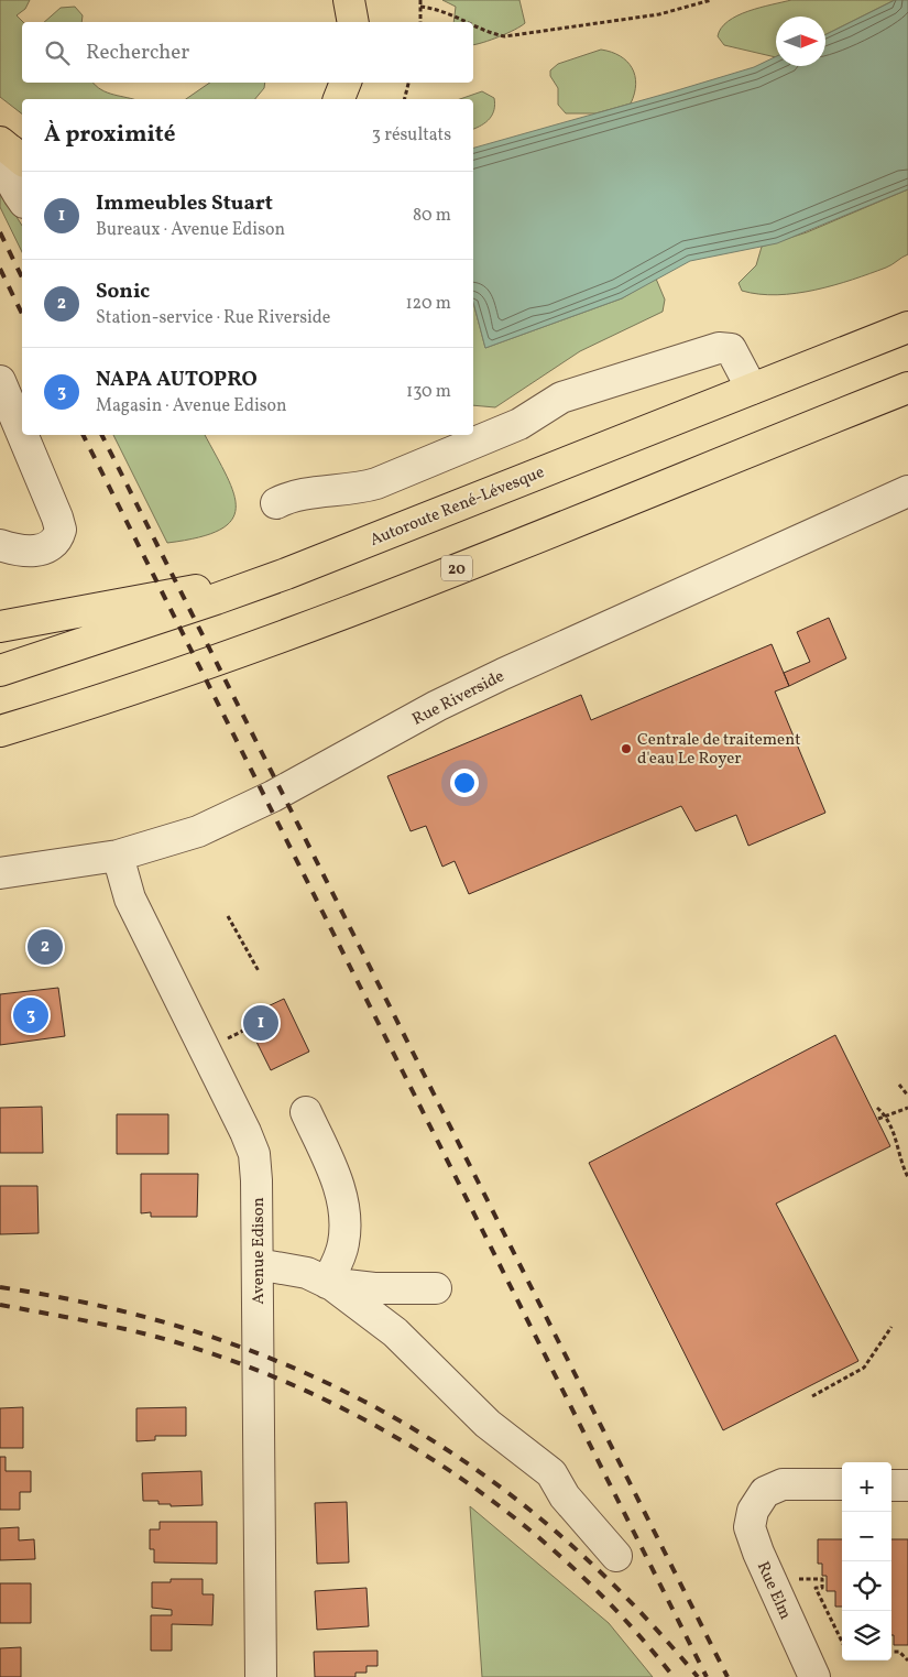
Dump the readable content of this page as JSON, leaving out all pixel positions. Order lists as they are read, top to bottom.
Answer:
{
  "streets": {
    "main road": ["Autoroute René-Lévesque", "20"],
    "street": ["Rue Riverside", "Avenue Edison", "Rue Elm"]
  },
  "crossings": [
    ["Rue Riverside", "Avenue Edison"]
  ],
  "places": ["Centrale de traitement d'eau Le Royer"],
  "north": "right",
  "page": {
    "search": "Rechercher",
    "heading": ["À proximité", "3 résultats"],
    "list": [
      {
        "mark": "1",
        "name": "Immeubles Stuart",
        "note": "Bureaux · Avenue Edison",
        "value": "80 m"
      },
      {
        "mark": "2",
        "name": "Sonic",
        "note": "Station-service · Rue Riverside",
        "value": "120 m"
      },
      {
        "mark": "3",
        "name": "NAPA AUTOPRO",
        "note": "Magasin · Avenue Edison",
        "value": "130 m"
      }
    ],
    "pins": ["2", "3", "1"],
    "map_buttons": ["+", "−"]
  }
}
